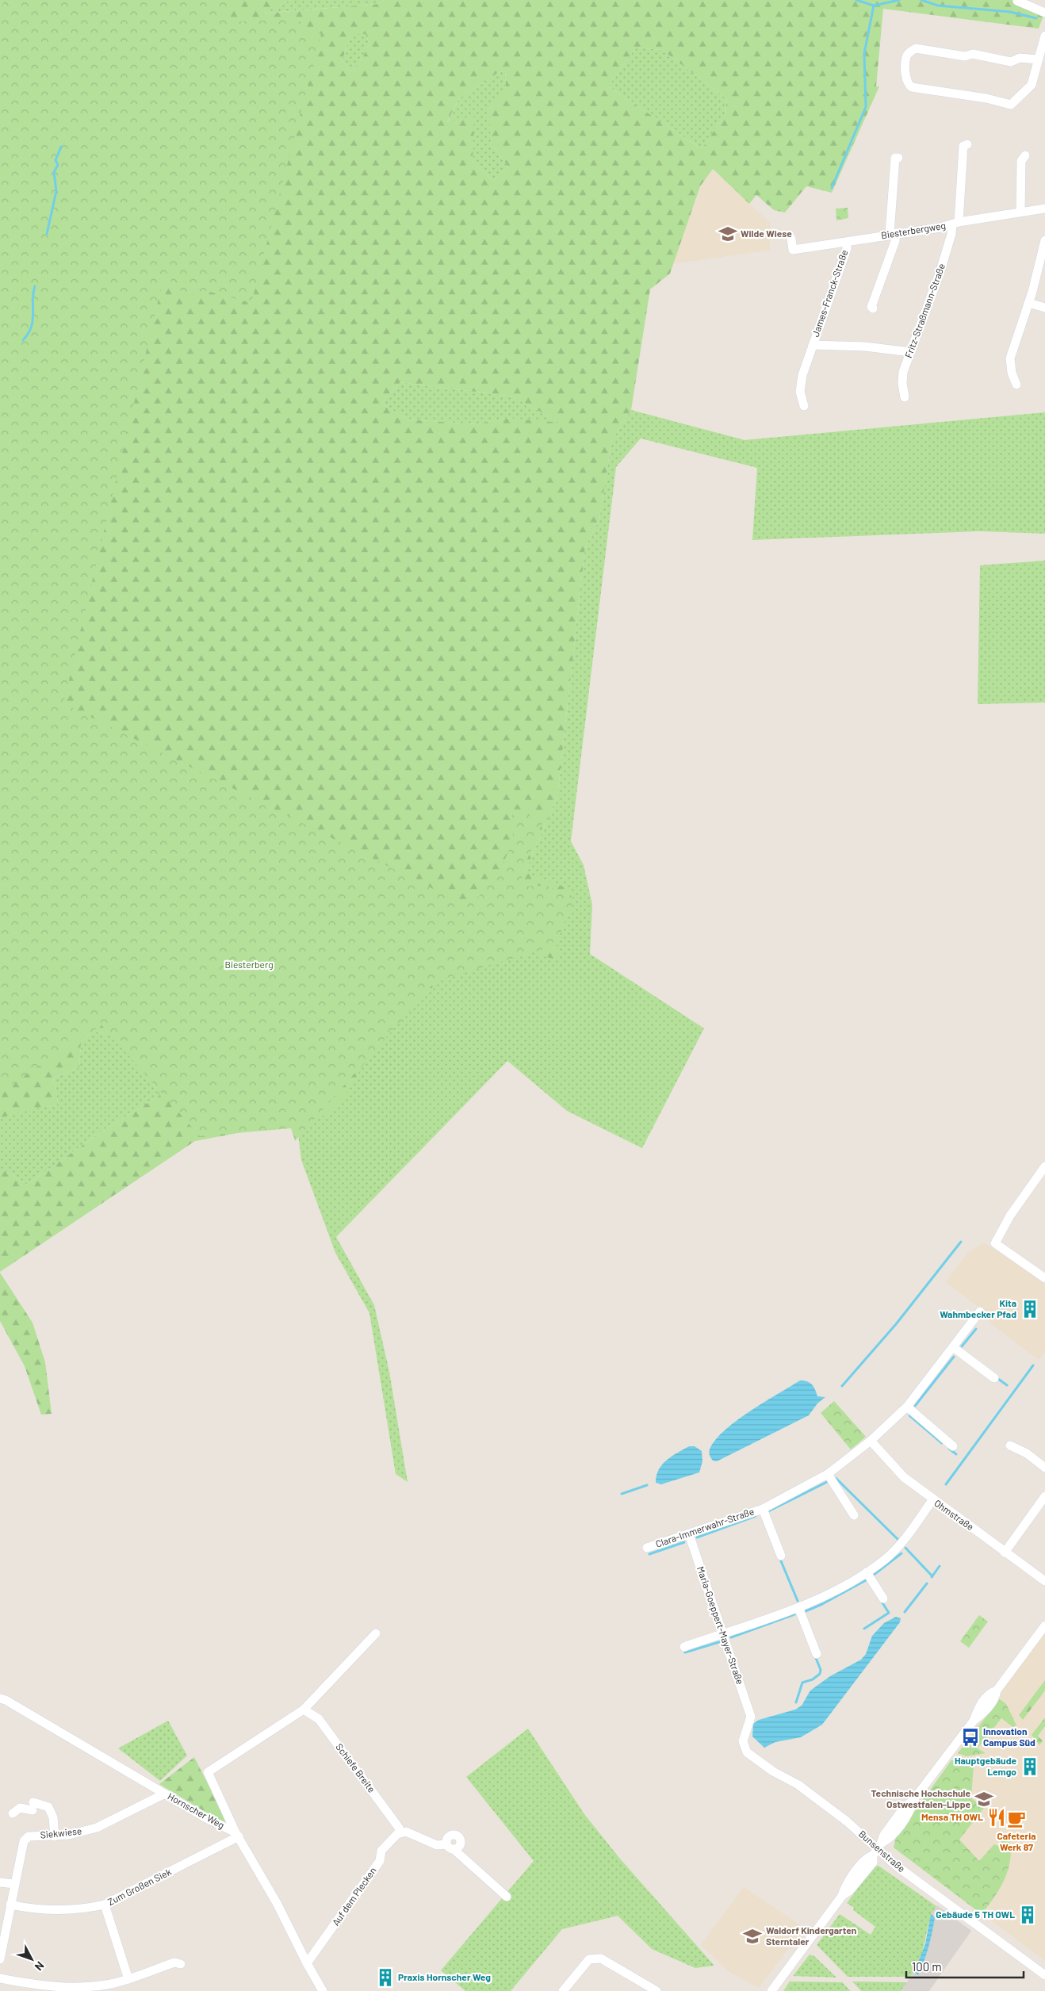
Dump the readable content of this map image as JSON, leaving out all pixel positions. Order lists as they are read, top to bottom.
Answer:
{
  "streets": {
    "street": [
      "Biesterbergweg",
      "James-Franck-Straße",
      "Fritz-Straßmann-Straße",
      "Ohmstraße",
      "Clara-Immerwahr-Straße",
      "Maria-Goeppert-Mayer-Straße",
      "Schiefe Breite",
      "Hornscher Weg",
      "Siekwiese",
      "Bunsenstraße",
      "Zum Großen Siek",
      "Auf dem Plecken"
    ]
  },
  "crossings": [
    ["Biesterbergweg", "James-Franck-Straße"],
    ["Biesterbergweg", "Fritz-Straßmann-Straße"],
    ["James-Franck-Straße", "Fritz-Straßmann-Straße"],
    ["Ohmstraße", "Clara-Immerwahr-Straße"],
    ["Clara-Immerwahr-Straße", "Maria-Goeppert-Mayer-Straße"],
    ["Maria-Goeppert-Mayer-Straße", "Bunsenstraße"],
    ["Schiefe Breite", "Auf dem Plecken"],
    ["Hornscher Weg", "Siekwiese"],
    ["Hornscher Weg", "Zum Großen Siek"],
    ["Siekwiese", "Zum Großen Siek"]
  ],
  "parks": ["Biesterberg"],
  "places": {
    "school or university": ["Wilde Wiese", "Technische Hochschule Ostwestfalen-Lippe", "Waldorf Kindergarten Sterntaler"],
    "building": [
      "Kita Wahmbecker Pfad",
      "Hauptgebäude Lemgo",
      "Gebäude 5 TH OWL",
      "Praxis Hornscher Weg"
    ],
    "bus stop": ["Innovation Campus Süd"],
    "restaurant": ["Mensa TH OWL"],
    "cafe": ["Cafeteria Werk 87"]
  },
  "scale_bar": "100 m",
  "north": "bottom right"
}
